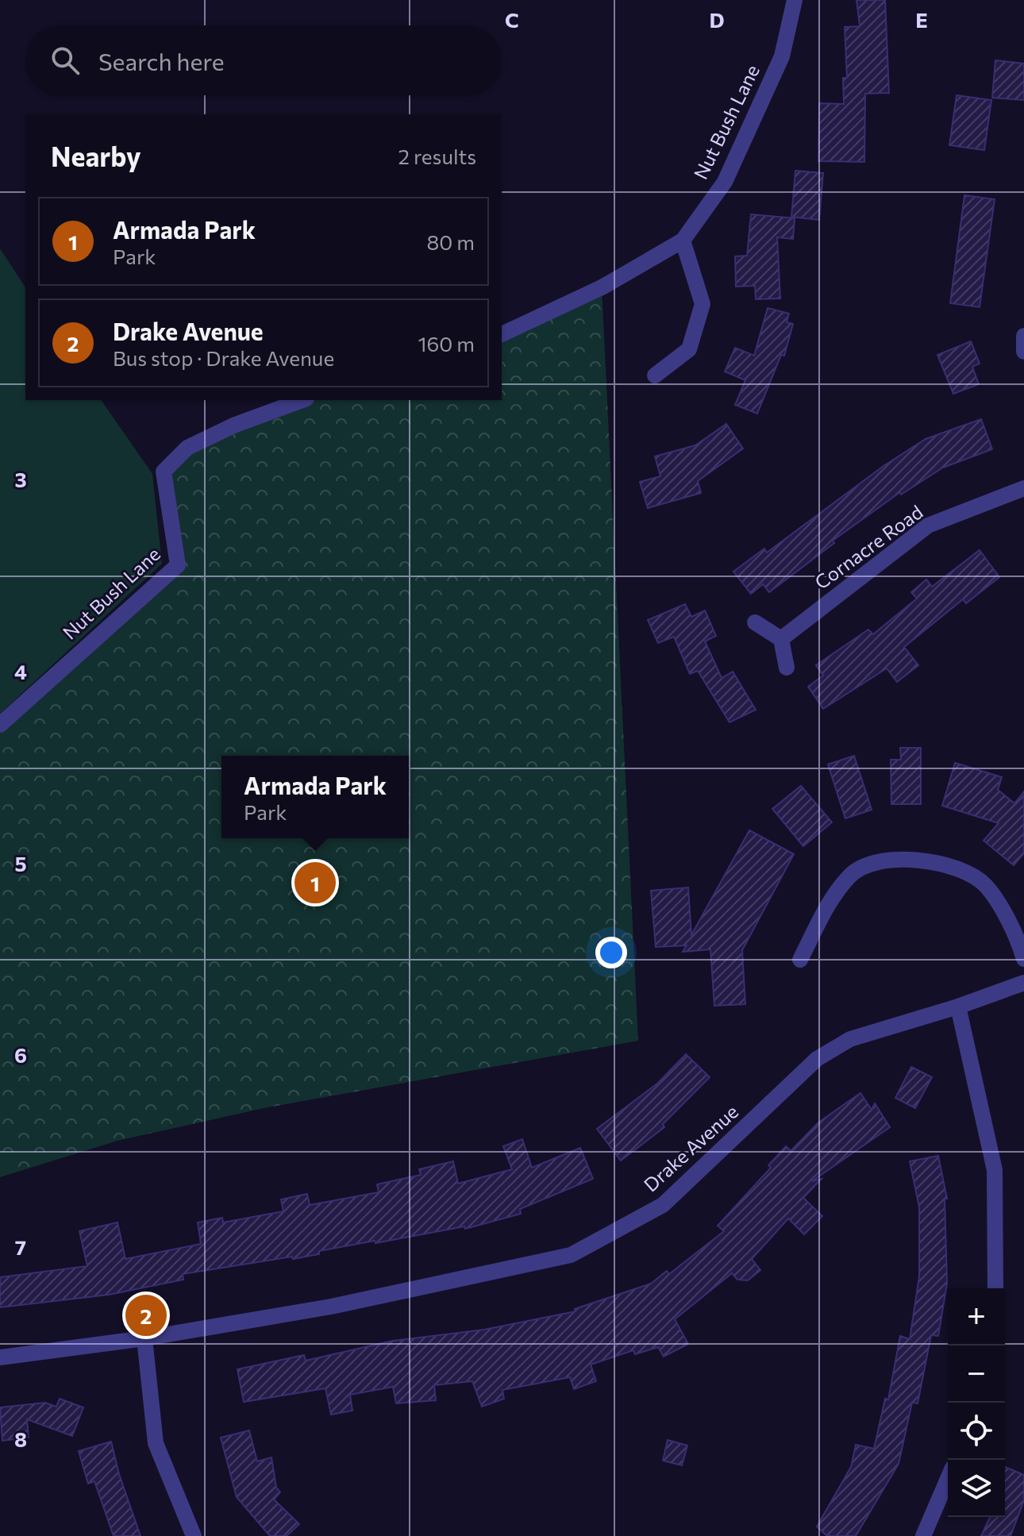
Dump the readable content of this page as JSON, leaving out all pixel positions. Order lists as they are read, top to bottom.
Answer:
{
  "streets": {
    "street": ["Nut Bush Lane", "Cornacre Road", "Drake Avenue"]
  },
  "page": {
    "search": "Search here",
    "heading": ["Nearby", "2 results"],
    "list": [
      {
        "mark": "1",
        "name": "Armada Park",
        "note": "Park",
        "value": "80 m"
      },
      {
        "mark": "2",
        "name": "Drake Avenue",
        "note": "Bus stop · Drake Avenue",
        "value": "160 m"
      }
    ],
    "popup": ["Armada Park", "Park"],
    "pins": ["1", "2"],
    "map_buttons": ["+", "−"]
  },
  "grid": {
    "columns": ["C", "D", "E"],
    "rows": [
      "3",
      "4",
      "5",
      "6",
      "7",
      "8"
    ]
  }
}
